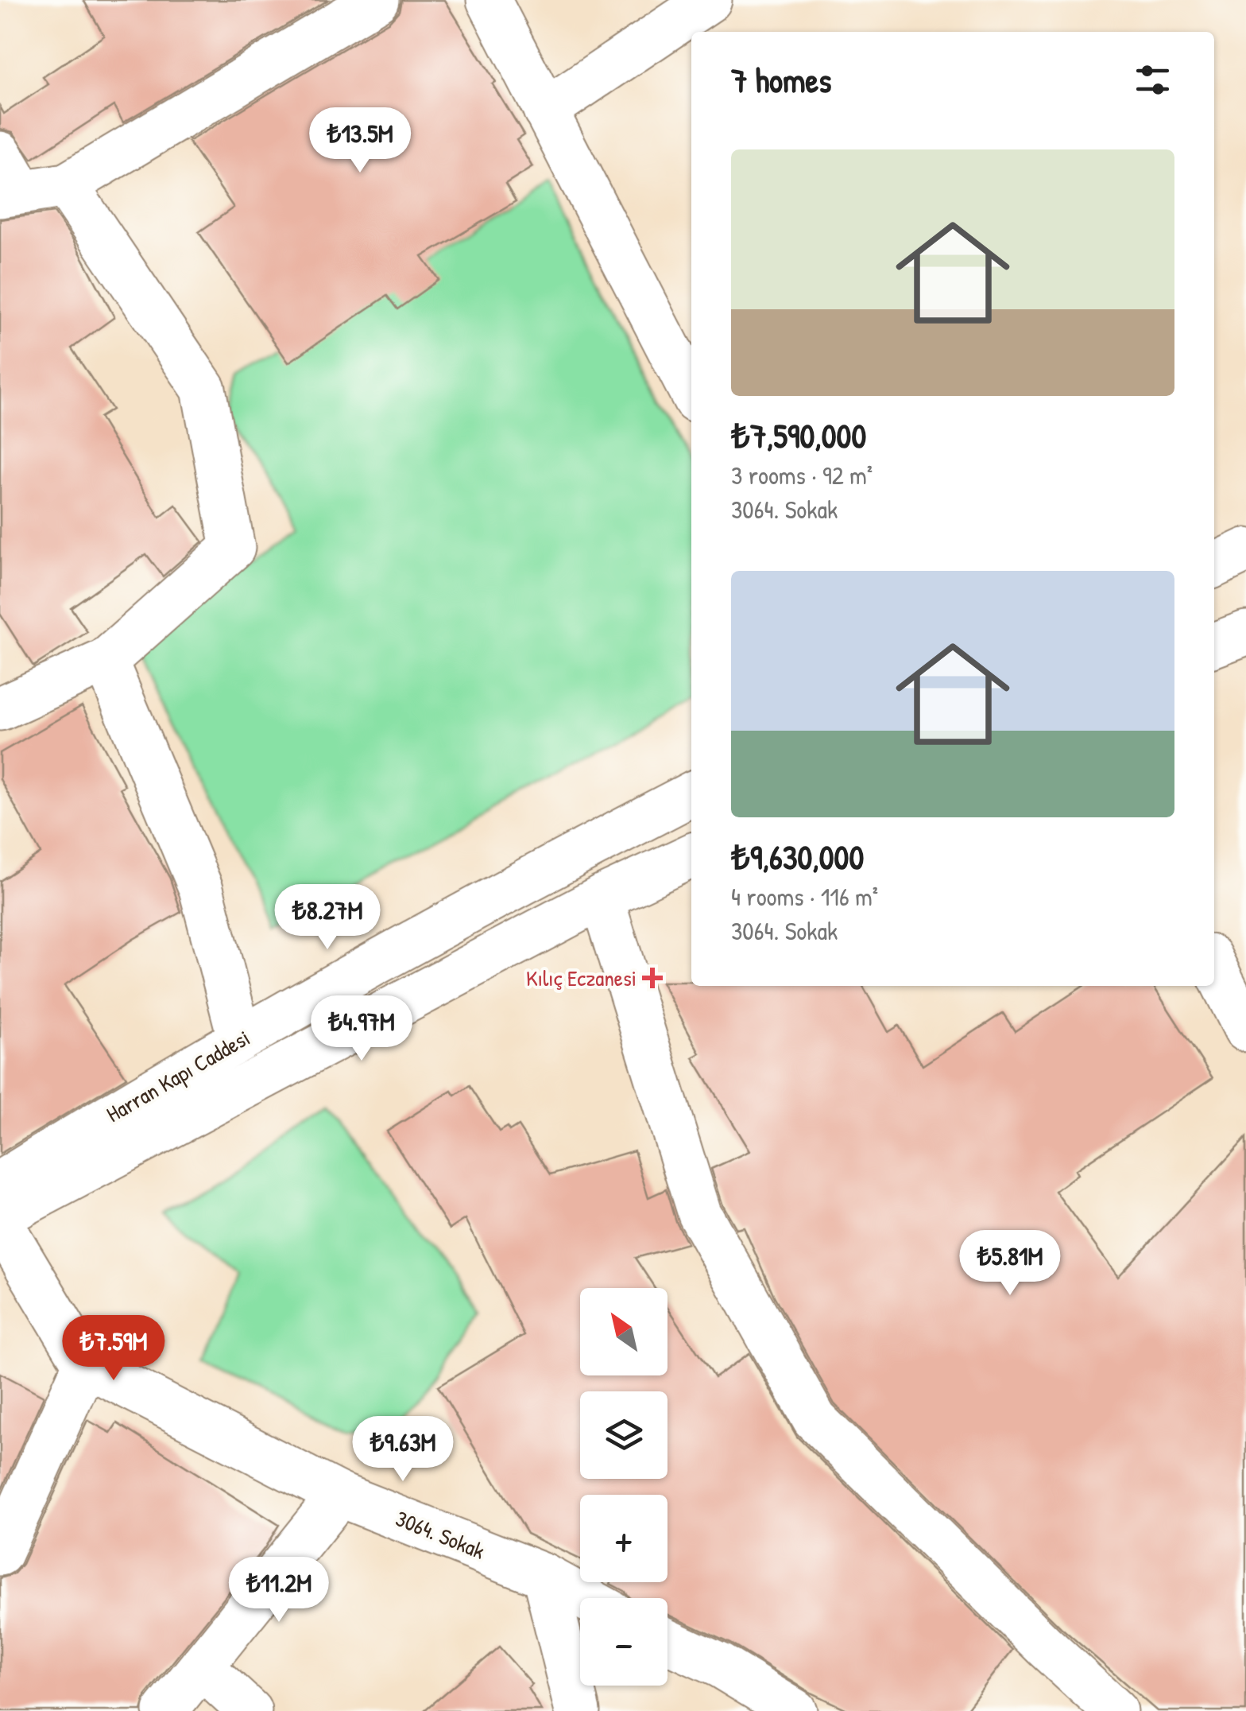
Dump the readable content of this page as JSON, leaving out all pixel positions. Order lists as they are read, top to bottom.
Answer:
{
  "streets": {
    "street": ["Harran Kapı Caddesi", "3064. Sokak"]
  },
  "places": {
    "health": ["Kılıç Eczanesi"]
  },
  "north": "top left",
  "page": {
    "heading": "7 homes",
    "price": [
      "₺13.5M",
      "₺8.27M",
      "₺4.97M",
      "₺5.81M",
      "₺7.59M",
      "₺9.63M",
      "₺11.2M"
    ],
    "list": [
      {
        "name": "₺7,590,000",
        "note": "3 rooms · 92 m² · 3064. Sokak"
      },
      {
        "name": "₺9,630,000",
        "note": "4 rooms · 116 m² · 3064. Sokak"
      }
    ],
    "map_buttons": ["+", "−"]
  }
}
